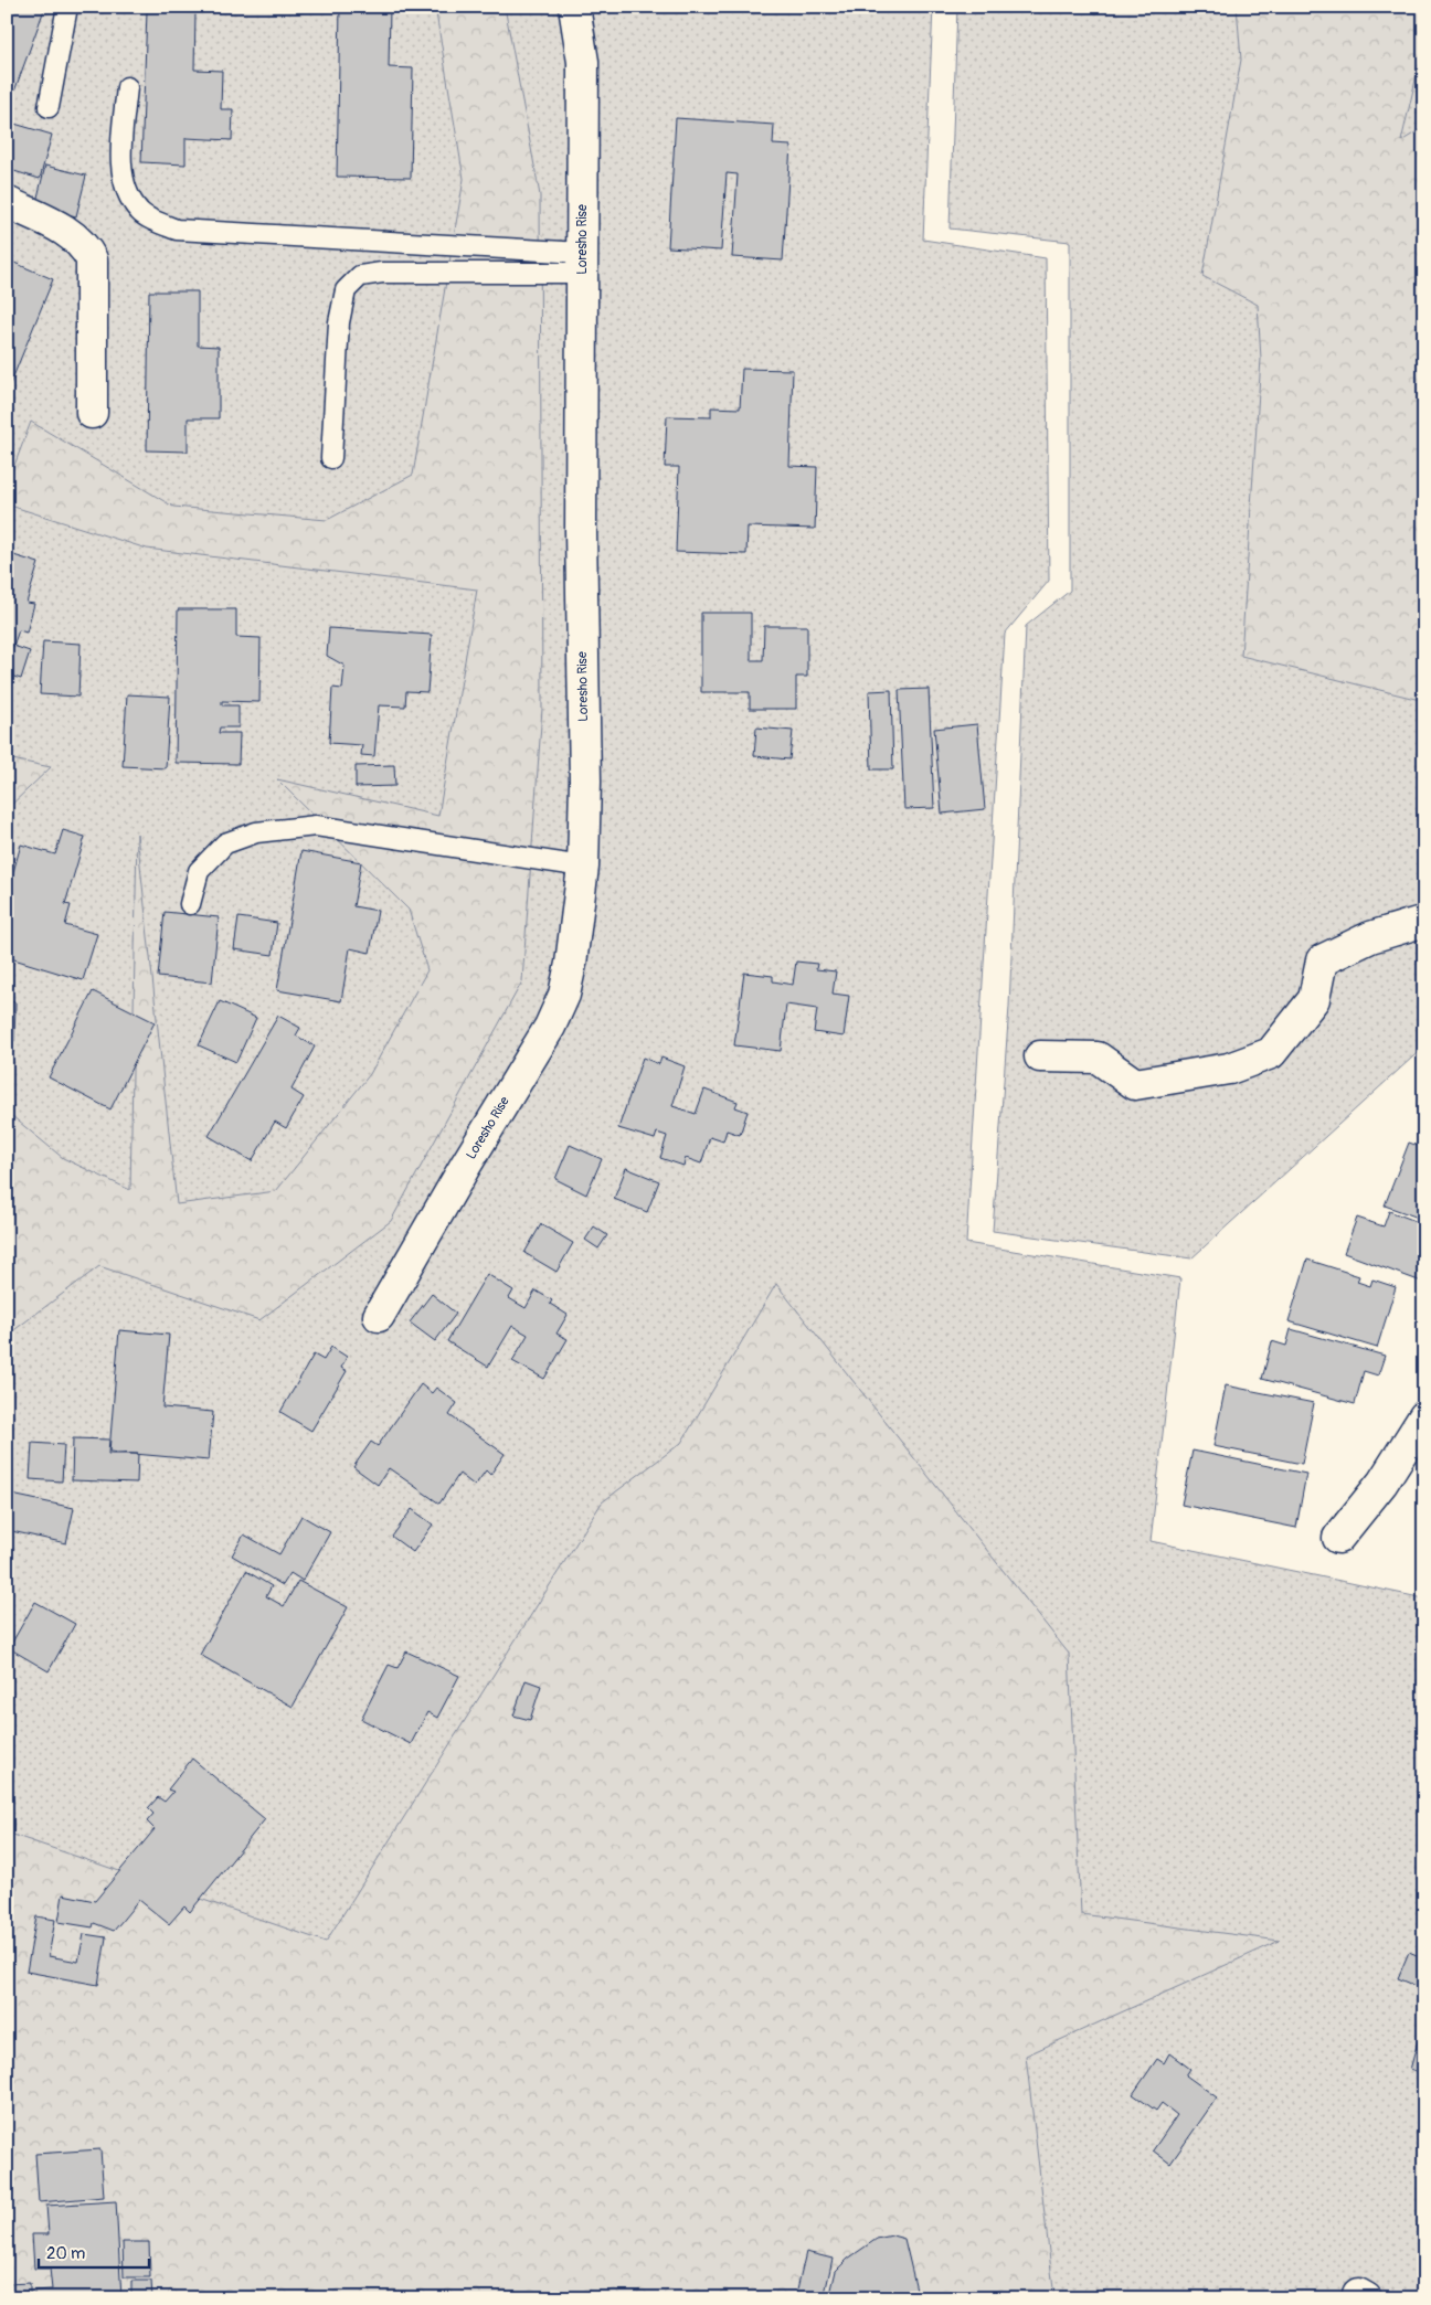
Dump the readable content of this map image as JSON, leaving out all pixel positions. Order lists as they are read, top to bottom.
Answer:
{
  "streets": {
    "street": ["Loresho Rise"]
  },
  "scale_bar": "20 m"
}
